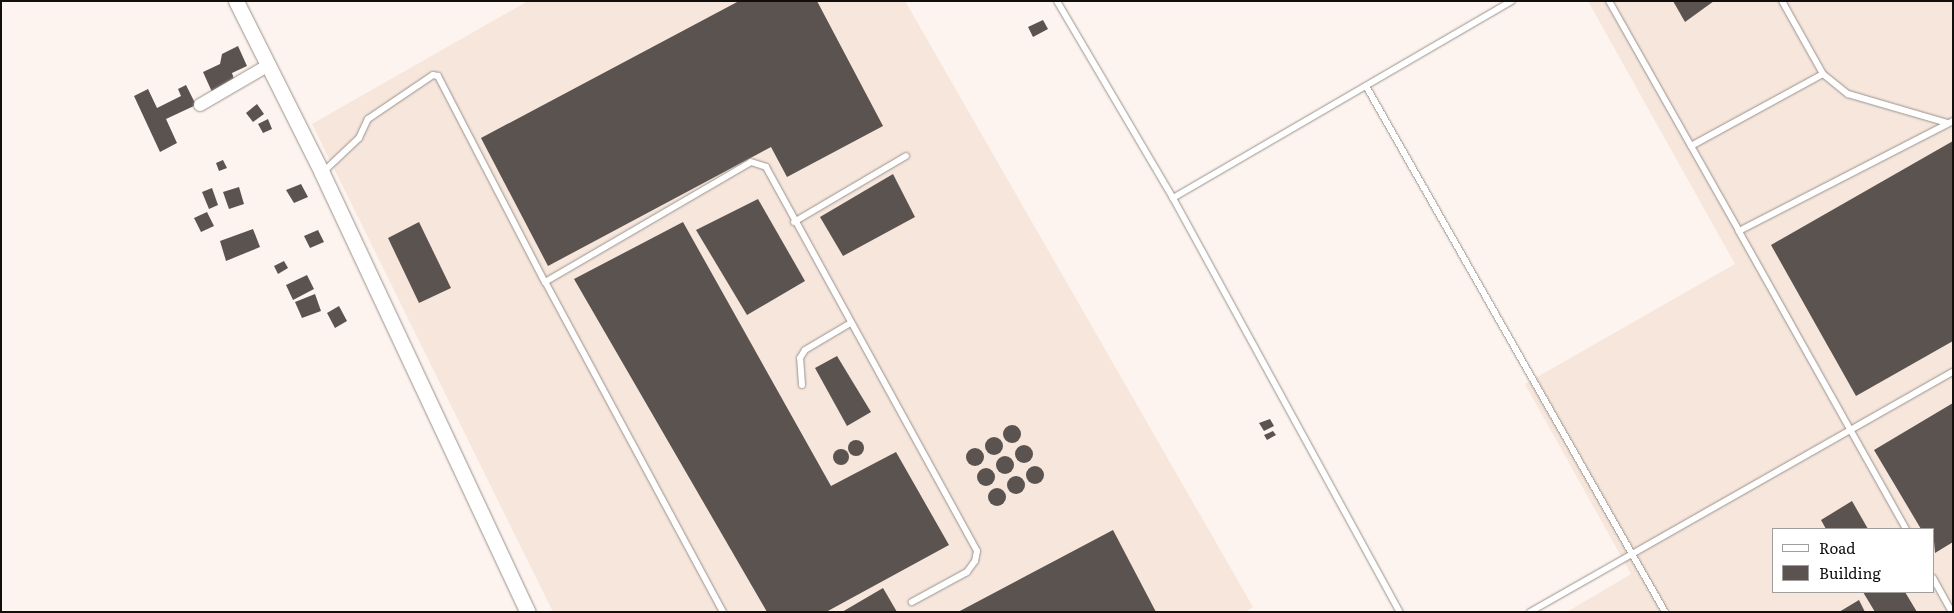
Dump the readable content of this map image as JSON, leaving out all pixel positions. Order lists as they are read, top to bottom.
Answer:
{
  "legend": ["Road", "Building"]
}
